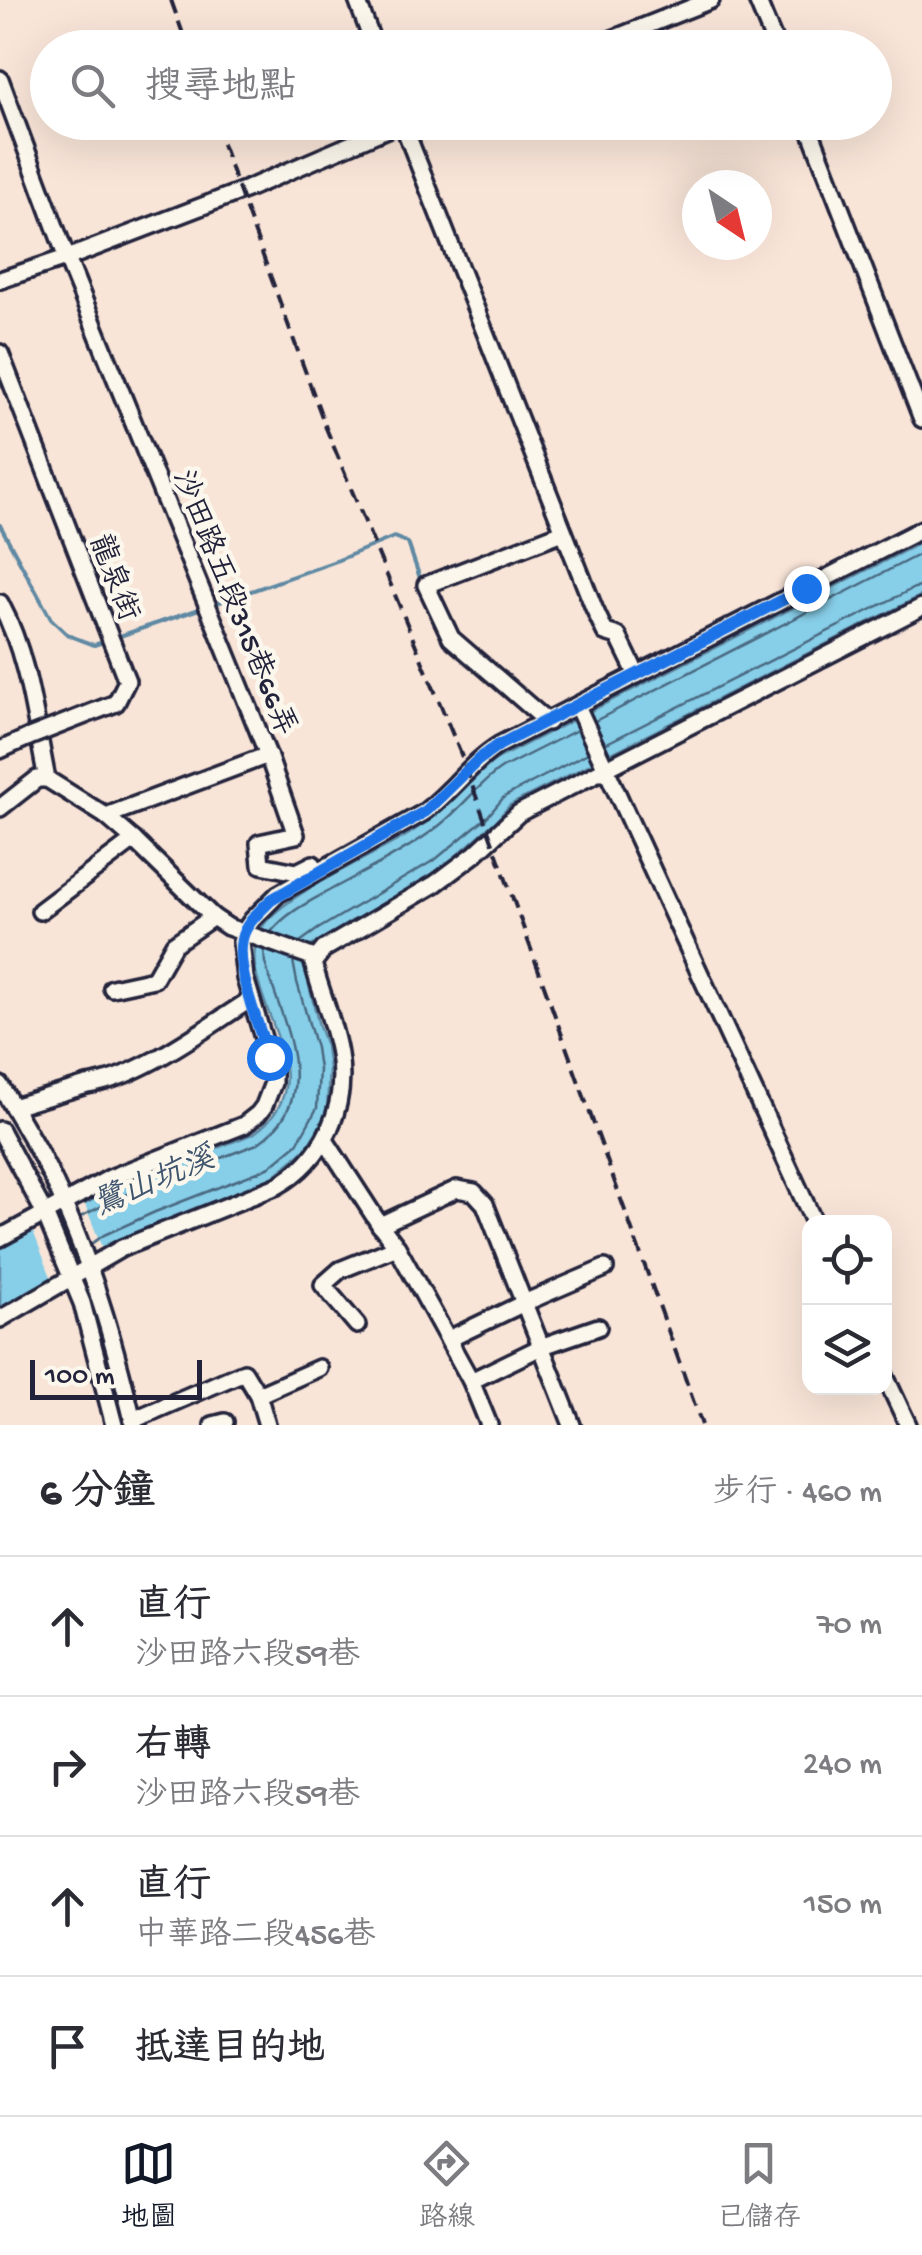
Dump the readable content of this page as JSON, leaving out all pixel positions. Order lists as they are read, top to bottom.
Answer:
{
  "streets": {
    "street": ["龍泉街", "沙田路五段315巷66弄"]
  },
  "water": ["鷺山坑溪"],
  "scale_bar": "100 m",
  "north": "bottom right",
  "page": {
    "search": "搜尋地點",
    "scale": "100 m",
    "heading": ["6 分鐘", "步行 · 460 m"],
    "list": [
      ["直行", "沙田路六段59巷", "70 m"],
      ["右轉", "沙田路六段59巷", "240 m"],
      ["直行", "中華路二段456巷", "150 m"],
      "抵達目的地"
    ],
    "nav": ["地圖", "路線", "已儲存"]
  }
}
